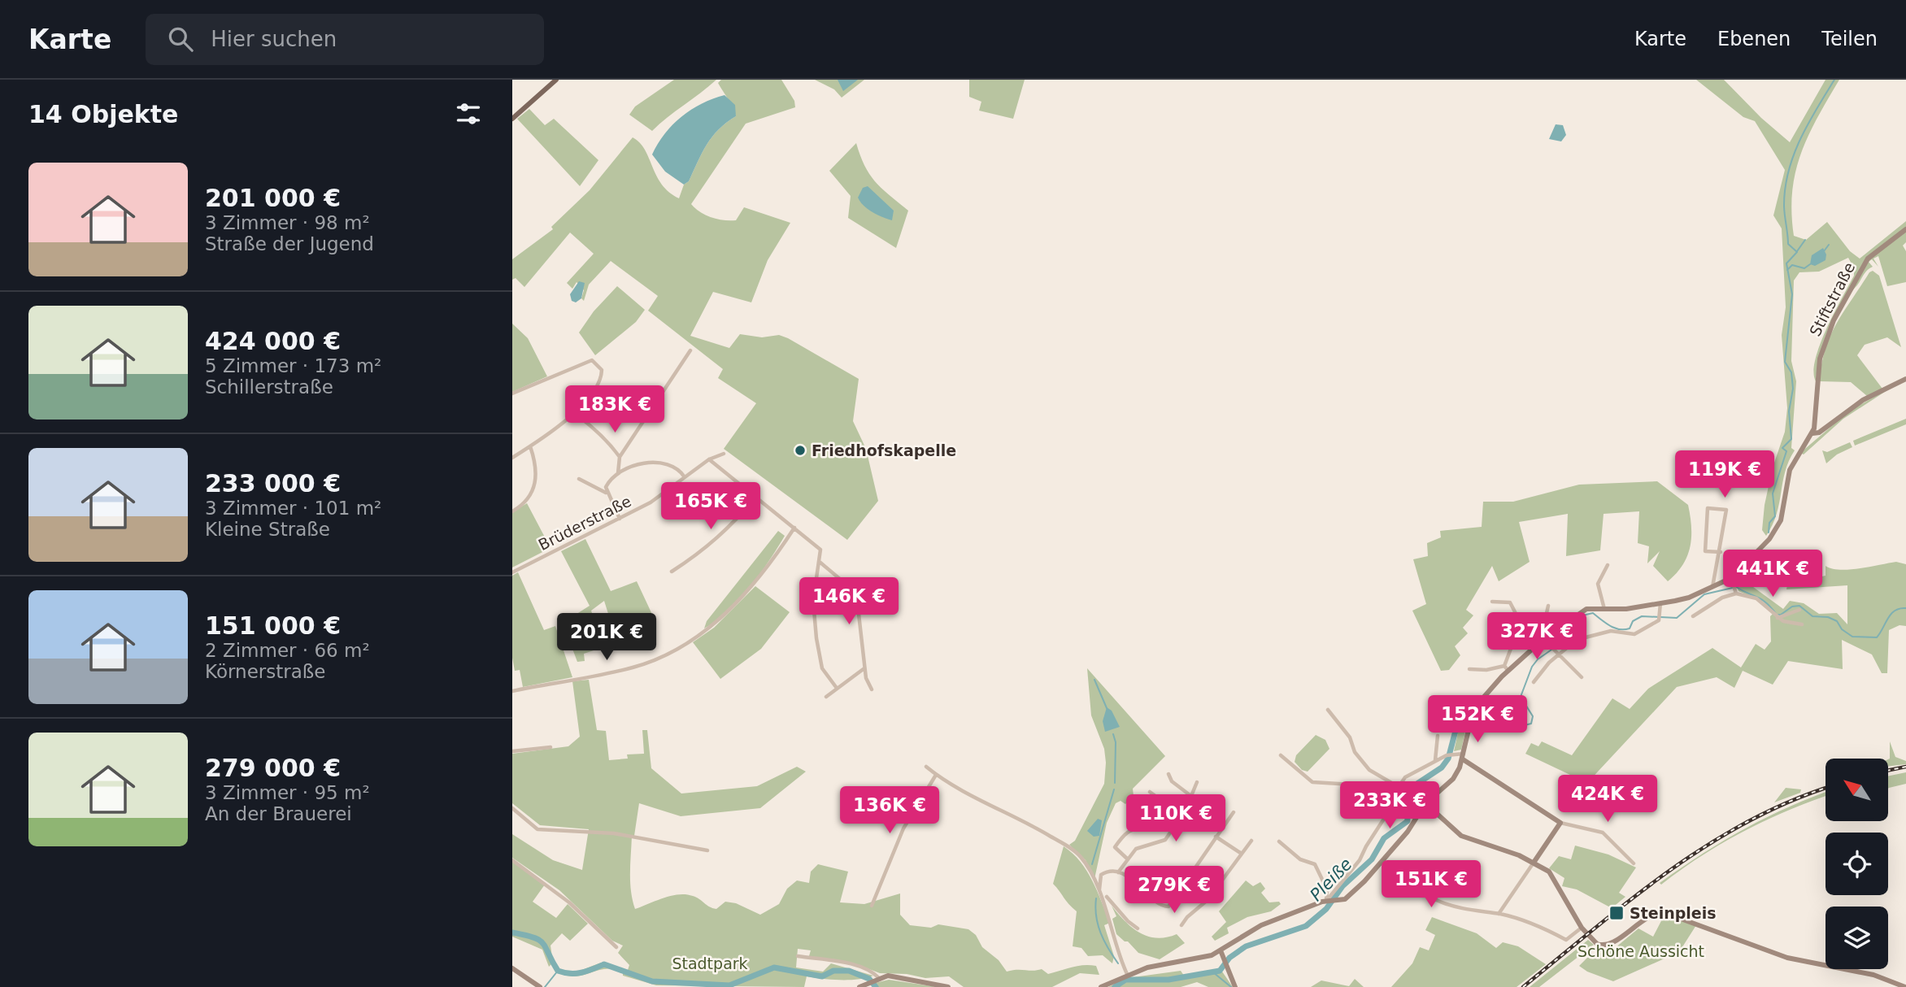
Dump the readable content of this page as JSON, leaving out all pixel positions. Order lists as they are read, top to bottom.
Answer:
{
  "streets": {
    "main road": ["Stiftstraße"],
    "street": ["Brüderstraße"]
  },
  "water": ["Pleiße"],
  "parks": ["Schöne Aussicht", "Stadtpark"],
  "places": {
    "other": ["Friedhofskapelle"],
    "transit": ["Steinpleis"]
  },
  "north": "top left",
  "page": {
    "header": "Karte",
    "search": "Hier suchen",
    "nav": ["Karte", "Ebenen", "Teilen"],
    "heading": "14 Objekte",
    "list": [
      {
        "name": "201 000 €",
        "note": "3 Zimmer · 98 m² · Straße der Jugend"
      },
      {
        "name": "424 000 €",
        "note": "5 Zimmer · 173 m² · Schillerstraße"
      },
      {
        "name": "233 000 €",
        "note": "3 Zimmer · 101 m² · Kleine Straße"
      },
      {
        "name": "151 000 €",
        "note": "2 Zimmer · 66 m² · Körnerstraße"
      },
      {
        "name": "279 000 €",
        "note": "3 Zimmer · 95 m² · An der Brauerei"
      }
    ],
    "price": [
      "183K €",
      "119K €",
      "165K €",
      "441K €",
      "146K €",
      "327K €",
      "201K €",
      "152K €",
      "424K €",
      "233K €",
      "136K €",
      "110K €",
      "151K €",
      "279K €"
    ]
  }
}
